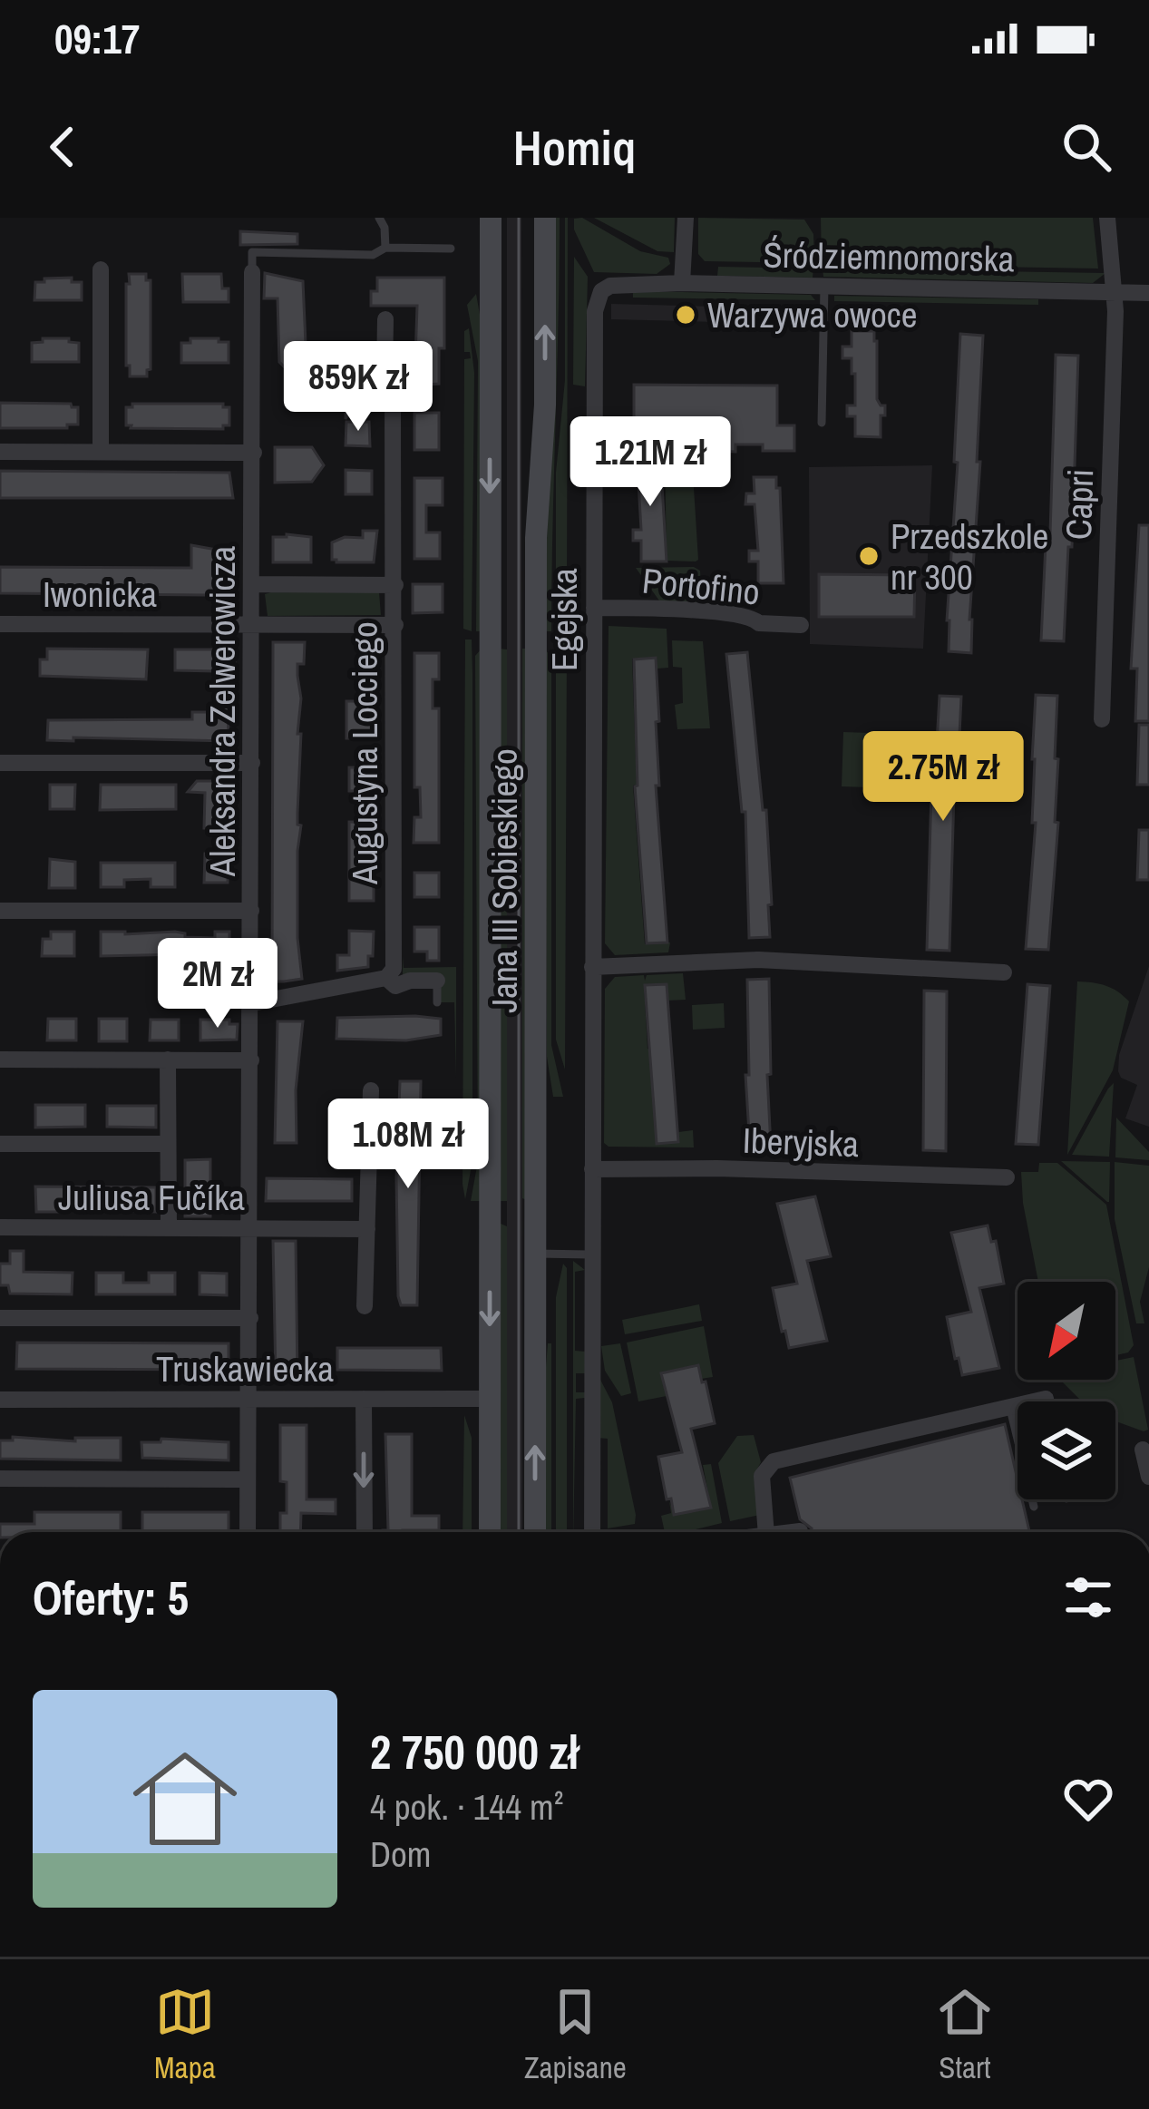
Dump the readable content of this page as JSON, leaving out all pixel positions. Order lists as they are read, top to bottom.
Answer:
{
  "streets": {
    "main road": ["Jana III Sobieskiego"],
    "street": [
      "Śródziemnomorska",
      "Capri",
      "Portofino",
      "Iwonicka",
      "Egejska",
      "Aleksandra Zelwerowicza",
      "Augustyna Locciego",
      "Iberyjska",
      "Juliusa Fučíka",
      "Truskawiecka"
    ]
  },
  "crossings": [
    ["Śródziemnomorska", "Capri"],
    ["Śródziemnomorska", "Egejska"],
    ["Portofino", "Egejska"],
    ["Iwonicka", "Aleksandra Zelwerowicza"],
    ["Iwonicka", "Augustyna Locciego"],
    ["Egejska", "Iberyjska"],
    ["Aleksandra Zelwerowicza", "Juliusa Fučíka"],
    ["Aleksandra Zelwerowicza", "Truskawiecka"],
    ["Jana III Sobieskiego", "Truskawiecka"]
  ],
  "places": ["Warzywa owoce", "Przedszkole nr 300"],
  "north": "bottom left",
  "page": {
    "status": "09:17",
    "header": "Homiq",
    "price": [
      "859K zł",
      "1.21M zł",
      "2.75M zł",
      "2M zł",
      "1.08M zł"
    ],
    "heading": "Oferty: 5",
    "list": [
      {
        "name": "2 750 000 zł",
        "note": "4 pok. · 144 m² · Dom"
      }
    ],
    "tabs": ["Mapa", "Zapisane", "Start"]
  }
}
